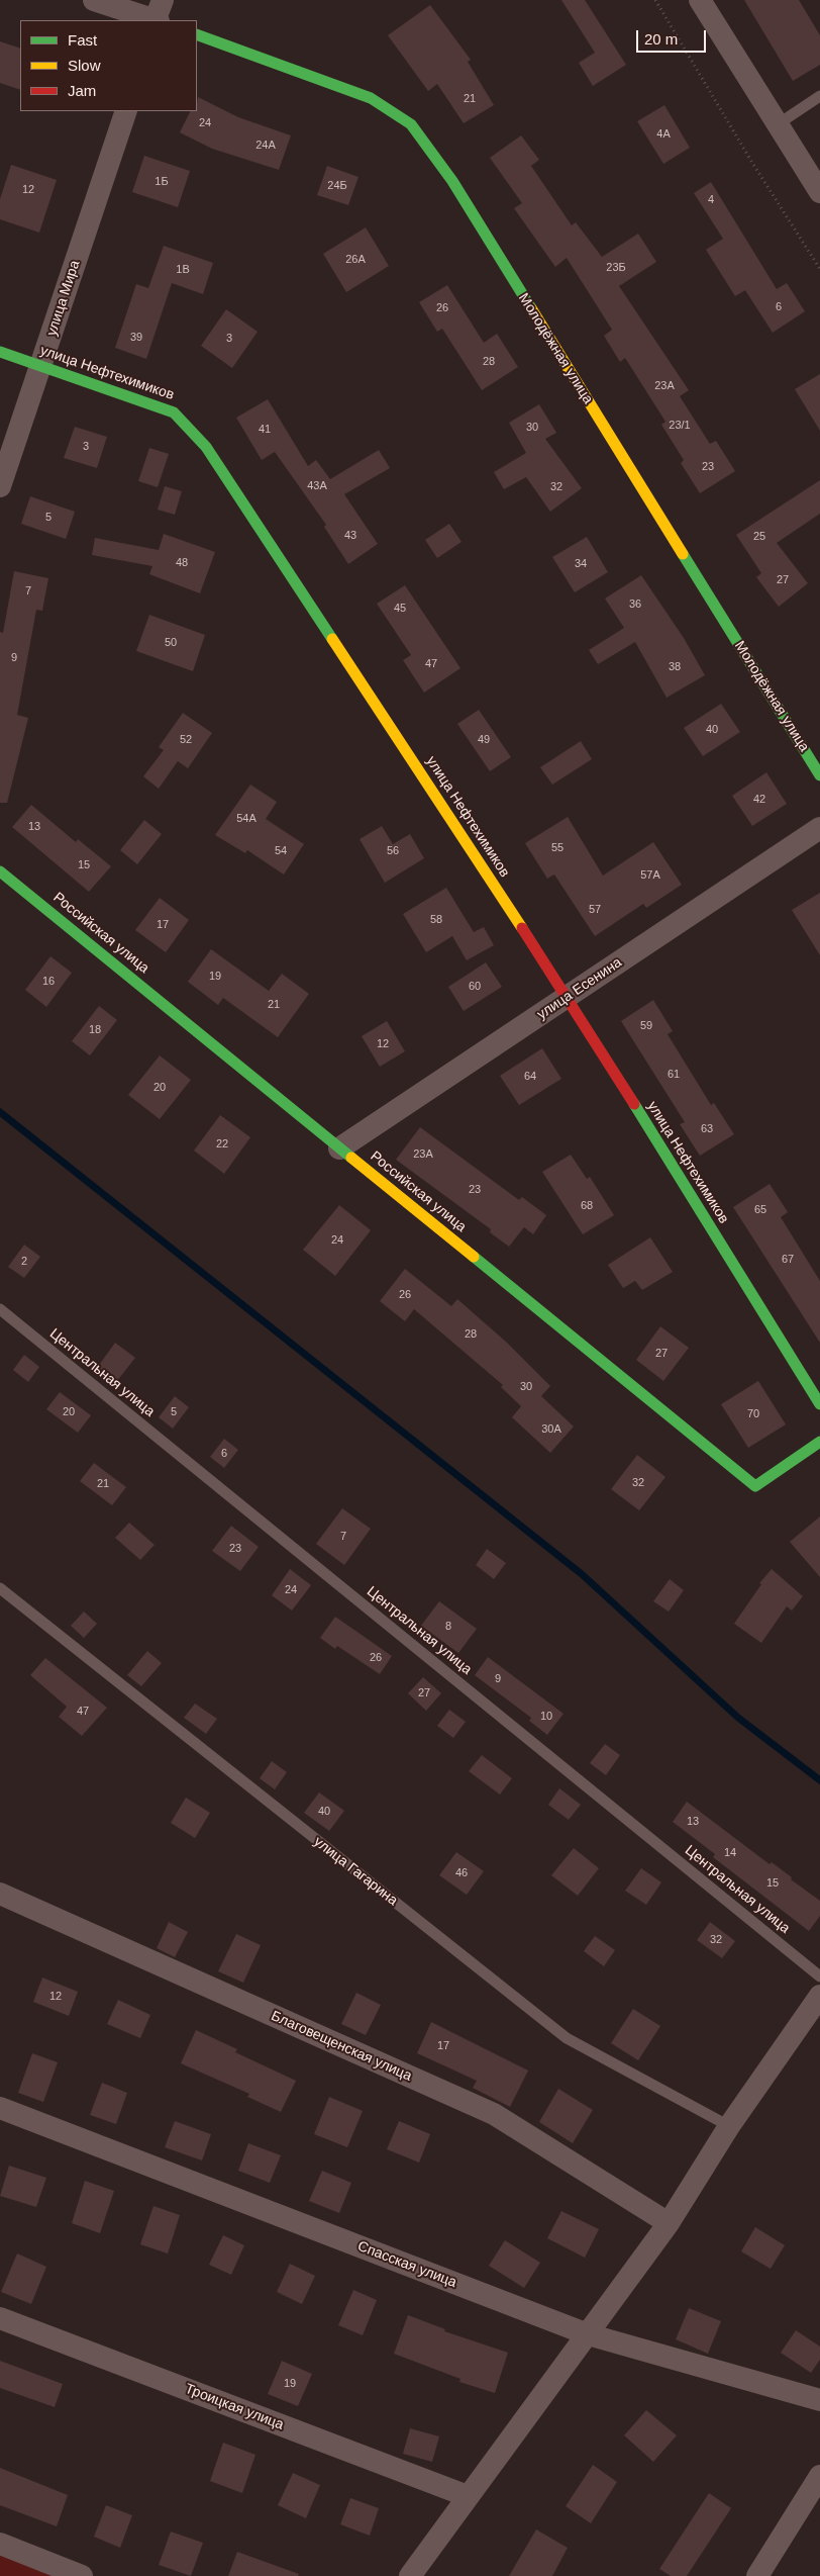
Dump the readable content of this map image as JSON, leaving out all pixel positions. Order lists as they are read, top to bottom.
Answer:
{
  "streets": {
    "street": [
      "улица Мира",
      "Молодёжная улица",
      "улица Нефтехимиков",
      "Российская улица",
      "улица Есенина",
      "Благовещенская улица",
      "Спасская улица",
      "Троицкая улица"
    ],
    "lane": ["Центральная улица", "улица Гагарина"]
  },
  "crossings": [
    ["улица Мира", "улица Нефтехимиков"],
    ["улица Нефтехимиков", "улица Есенина"],
    ["Российская улица", "улица Есенина"]
  ],
  "house_numbers": [
    "21",
    "24",
    "4А",
    "24А",
    "1Б",
    "24Б",
    "12",
    "4",
    "26А",
    "23Б",
    "1В",
    "6",
    "26",
    "39",
    "3",
    "28",
    "23А",
    "23/1",
    "30",
    "41",
    "3",
    "23",
    "43А",
    "32",
    "5",
    "43",
    "25",
    "48",
    "34",
    "27",
    "7",
    "36",
    "45",
    "50",
    "9",
    "47",
    "38",
    "40",
    "52",
    "49",
    "42",
    "54А",
    "13",
    "55",
    "54",
    "56",
    "15",
    "57А",
    "57",
    "58",
    "17",
    "19",
    "16",
    "60",
    "21",
    "59",
    "18",
    "12",
    "61",
    "64",
    "20",
    "63",
    "22",
    "23А",
    "23",
    "68",
    "65",
    "24",
    "67",
    "2",
    "26",
    "28",
    "27",
    "30",
    "20",
    "5",
    "70",
    "30А",
    "6",
    "32",
    "21",
    "7",
    "23",
    "24",
    "8",
    "26",
    "9",
    "27",
    "47",
    "10",
    "40",
    "13",
    "14",
    "46",
    "15",
    "32",
    "12",
    "17",
    "19"
  ],
  "legend": ["Fast", "Slow", "Jam"],
  "scale_bar": "20 m"
}
